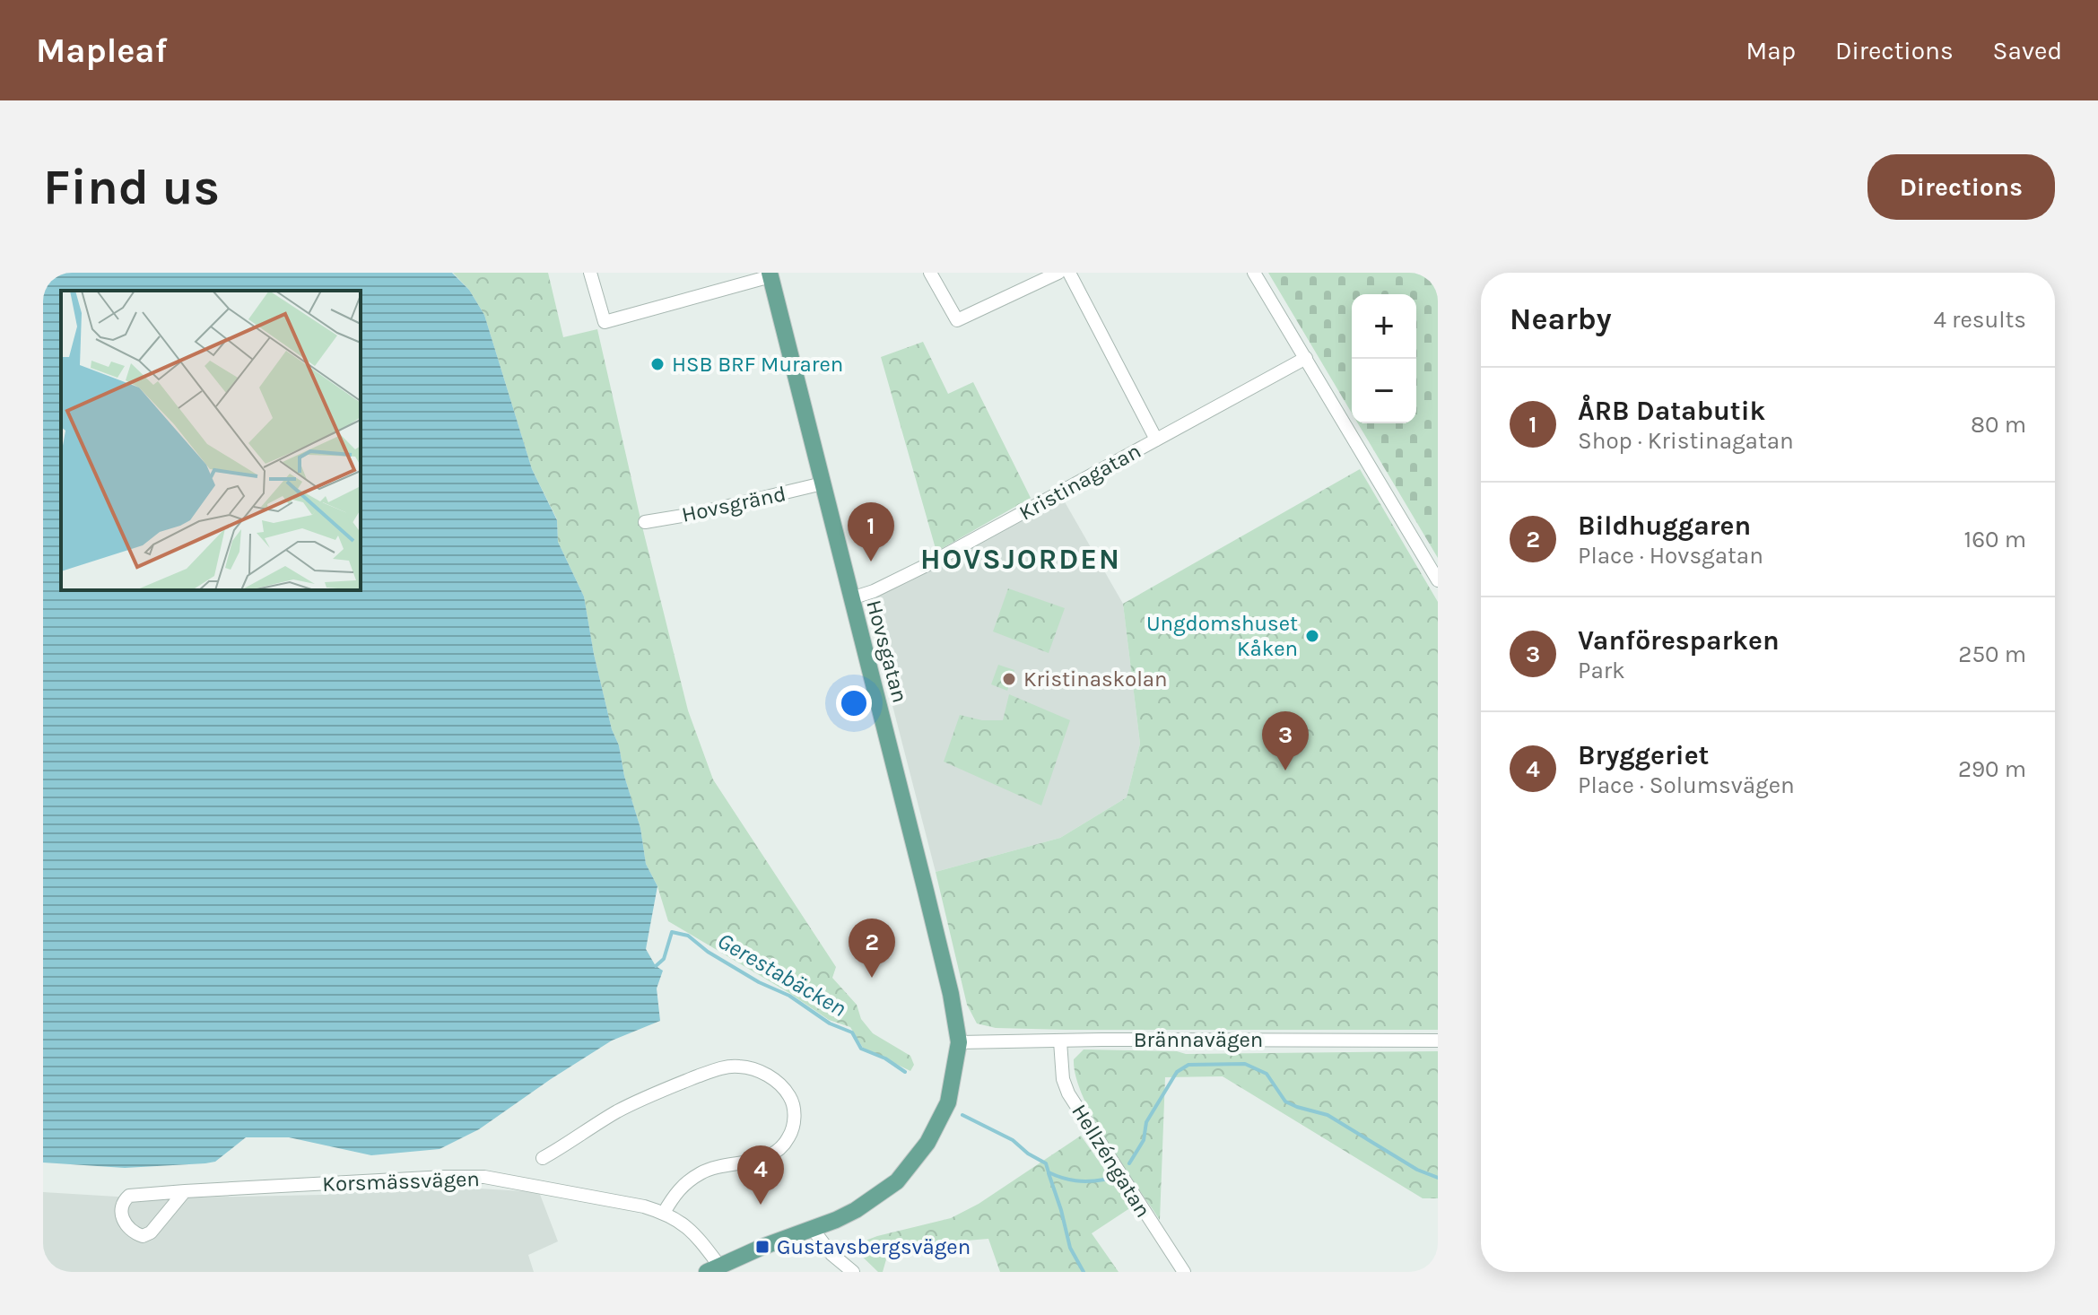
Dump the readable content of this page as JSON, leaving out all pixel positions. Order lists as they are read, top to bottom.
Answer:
{
  "streets": {
    "main road": ["Hovsgatan"],
    "street": [
      "Kristinagatan",
      "Hovsgränd",
      "Brännavägen",
      "Hellzéngatan",
      "Korsmässvägen"
    ]
  },
  "crossings": [
    ["Kristinagatan", "Hovsgatan"],
    ["Hovsgränd", "Hovsgatan"],
    ["Hovsgatan", "Brännavägen"],
    ["Brännavägen", "Hellzéngatan"]
  ],
  "districts": ["HOVSJORDEN"],
  "water": ["Gerestabäcken"],
  "places": {
    "other": ["HSB BRF Muraren", "Ungdomshuset Kåken", "Kristinaskolan"],
    "transit": ["Gustavsbergsvägen"]
  },
  "page": {
    "header": "Mapleaf",
    "nav": ["Map", "Directions", "Saved"],
    "buttons": "Directions",
    "title": "Find us",
    "heading": ["Nearby", "4 results"],
    "map_buttons": ["+", "−"],
    "list": [
      {
        "mark": "1",
        "name": "ÅRB Databutik",
        "note": "Shop · Kristinagatan",
        "value": "80 m"
      },
      {
        "mark": "2",
        "name": "Bildhuggaren",
        "note": "Place · Hovsgatan",
        "value": "160 m"
      },
      {
        "mark": "3",
        "name": "Vanföresparken",
        "note": "Park",
        "value": "250 m"
      },
      {
        "mark": "4",
        "name": "Bryggeriet",
        "note": "Place · Solumsvägen",
        "value": "290 m"
      }
    ],
    "pins": [
      "1",
      "3",
      "2",
      "4"
    ]
  }
}
